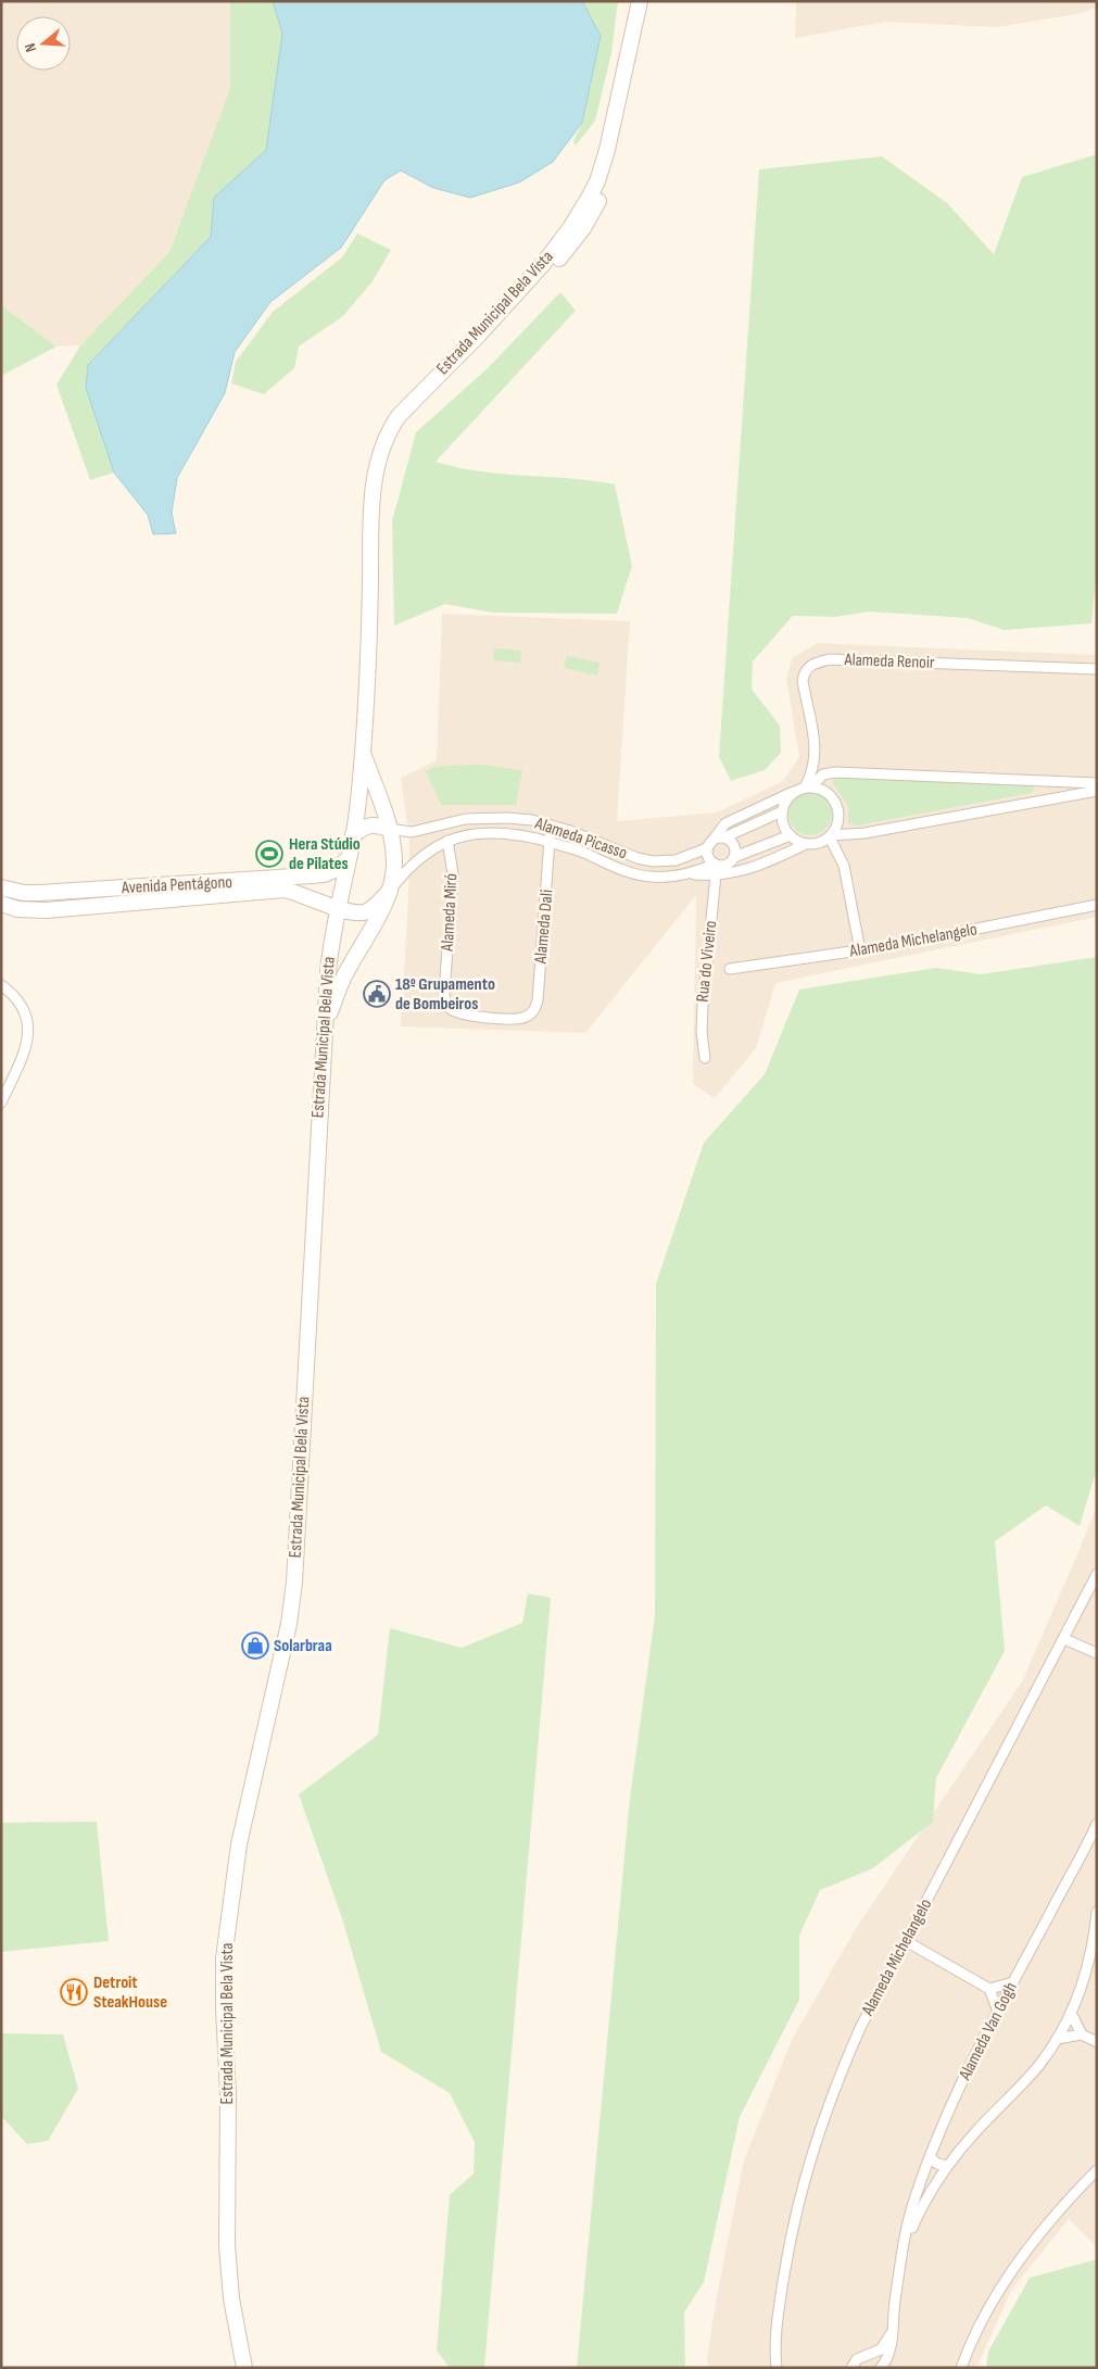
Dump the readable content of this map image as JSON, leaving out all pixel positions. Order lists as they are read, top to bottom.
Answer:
{
  "streets": {
    "main road": ["Estrada Municipal Bela Vista", "Alameda Picasso", "Avenida Pentágono"],
    "street": [
      "Alameda Renoir",
      "Alameda Miró",
      "Alameda Dali",
      "Alameda Michelangelo",
      "Rua do Viveiro",
      "Alameda Van Gogh"
    ]
  },
  "crossings": [
    ["Estrada Municipal Bela Vista", "Alameda Picasso"],
    ["Estrada Municipal Bela Vista", "Avenida Pentágono"],
    ["Alameda Renoir", "Alameda Picasso"],
    ["Alameda Picasso", "Avenida Pentágono"],
    ["Alameda Picasso", "Alameda Miró"],
    ["Alameda Picasso", "Alameda Dali"],
    ["Alameda Picasso", "Rua do Viveiro"],
    ["Alameda Miró", "Alameda Dali"]
  ],
  "places": {
    "sports": ["Hera Stúdio de Pilates"],
    "public building": ["18º Grupamento de Bombeiros"],
    "shop": ["Solarbraa"],
    "restaurant": ["Detroit SteakHouse"]
  },
  "north": "left"
}
